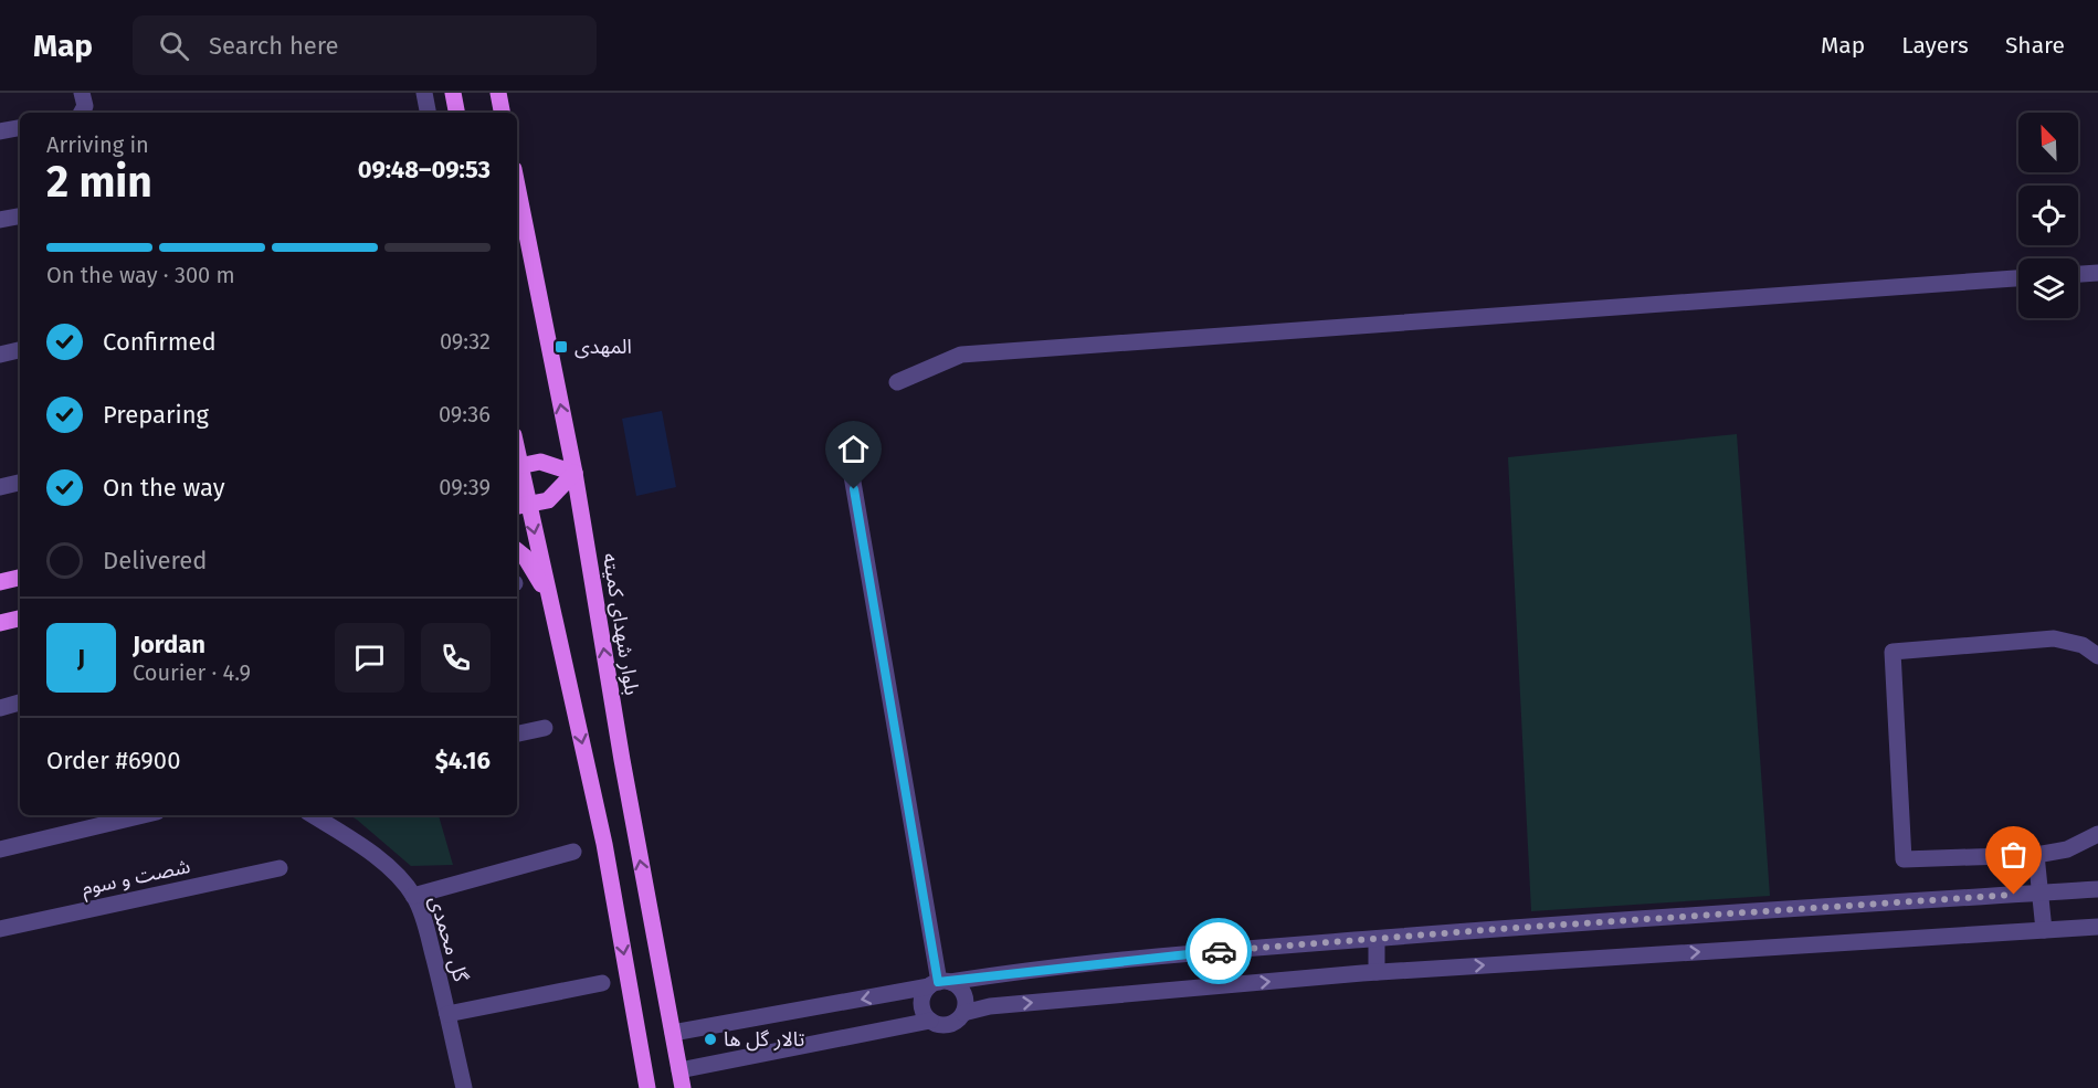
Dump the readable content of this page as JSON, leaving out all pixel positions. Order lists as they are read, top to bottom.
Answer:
{
  "streets": {
    "main road": ["بلوار شهدای کمیته"],
    "street": ["شصت و سوم", "گل محمدی"]
  },
  "places": {
    "transit": ["المهدی"],
    "other": ["تالار گل ها"]
  },
  "north": "top left",
  "page": {
    "header": "Map",
    "search": "Search here",
    "nav": ["Map", "Layers", "Share"],
    "heading": ["2 min", "Arriving in", "09:48–09:53"],
    "panel": [
      "Jordan",
      "Courier · 4.9",
      "Order #6900",
      "$4.16"
    ],
    "bar": "On the way · 300 m",
    "list": [
      ["Confirmed", "09:32"],
      ["Preparing", "09:36"],
      ["On the way", "09:39"],
      "Delivered"
    ],
    "round": "J"
  }
}
